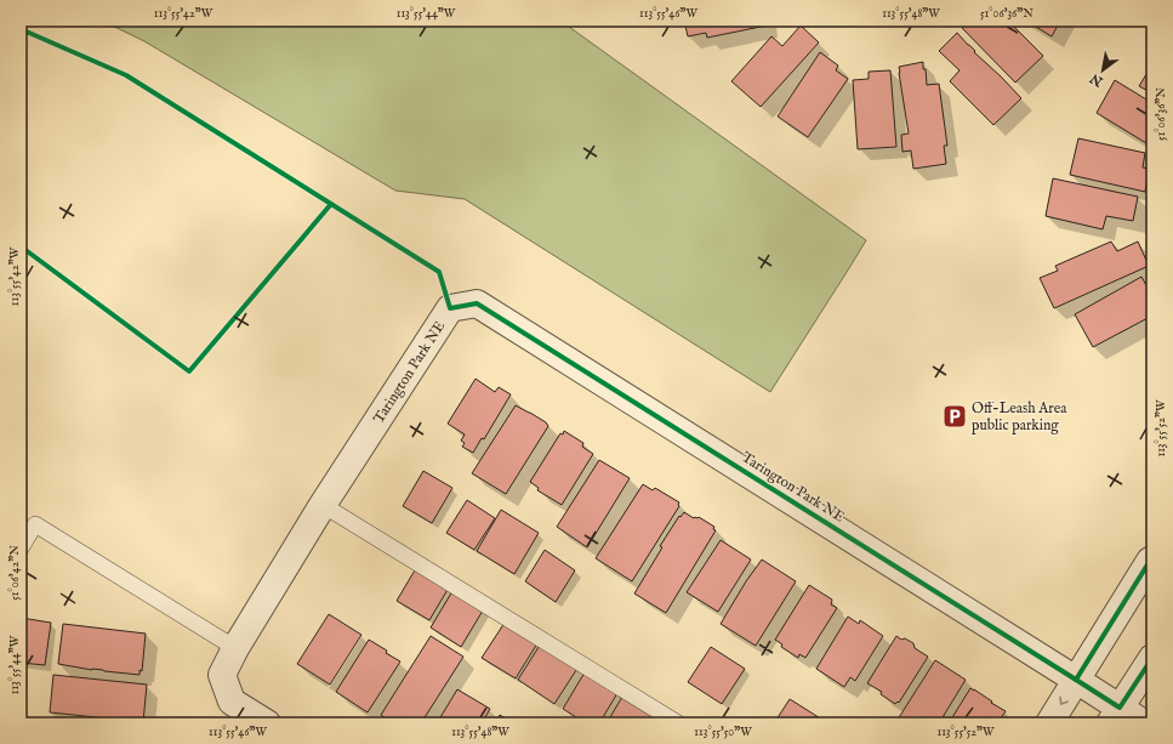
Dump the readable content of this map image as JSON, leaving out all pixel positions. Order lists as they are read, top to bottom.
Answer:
{
  "streets": {
    "street": ["Tarington Park NE"]
  },
  "places": {
    "parking": ["Off-Leash Area public parking"]
  },
  "north": "bottom left",
  "coordinates": [
    "113°55'42\"W",
    "113°55'44\"W",
    "113°55'46\"W",
    "113°55'48\"W",
    "51°06'36\"N",
    "113°55'52\"W",
    "51°06'42\"N",
    "113°55'50\"W"
  ]
}
